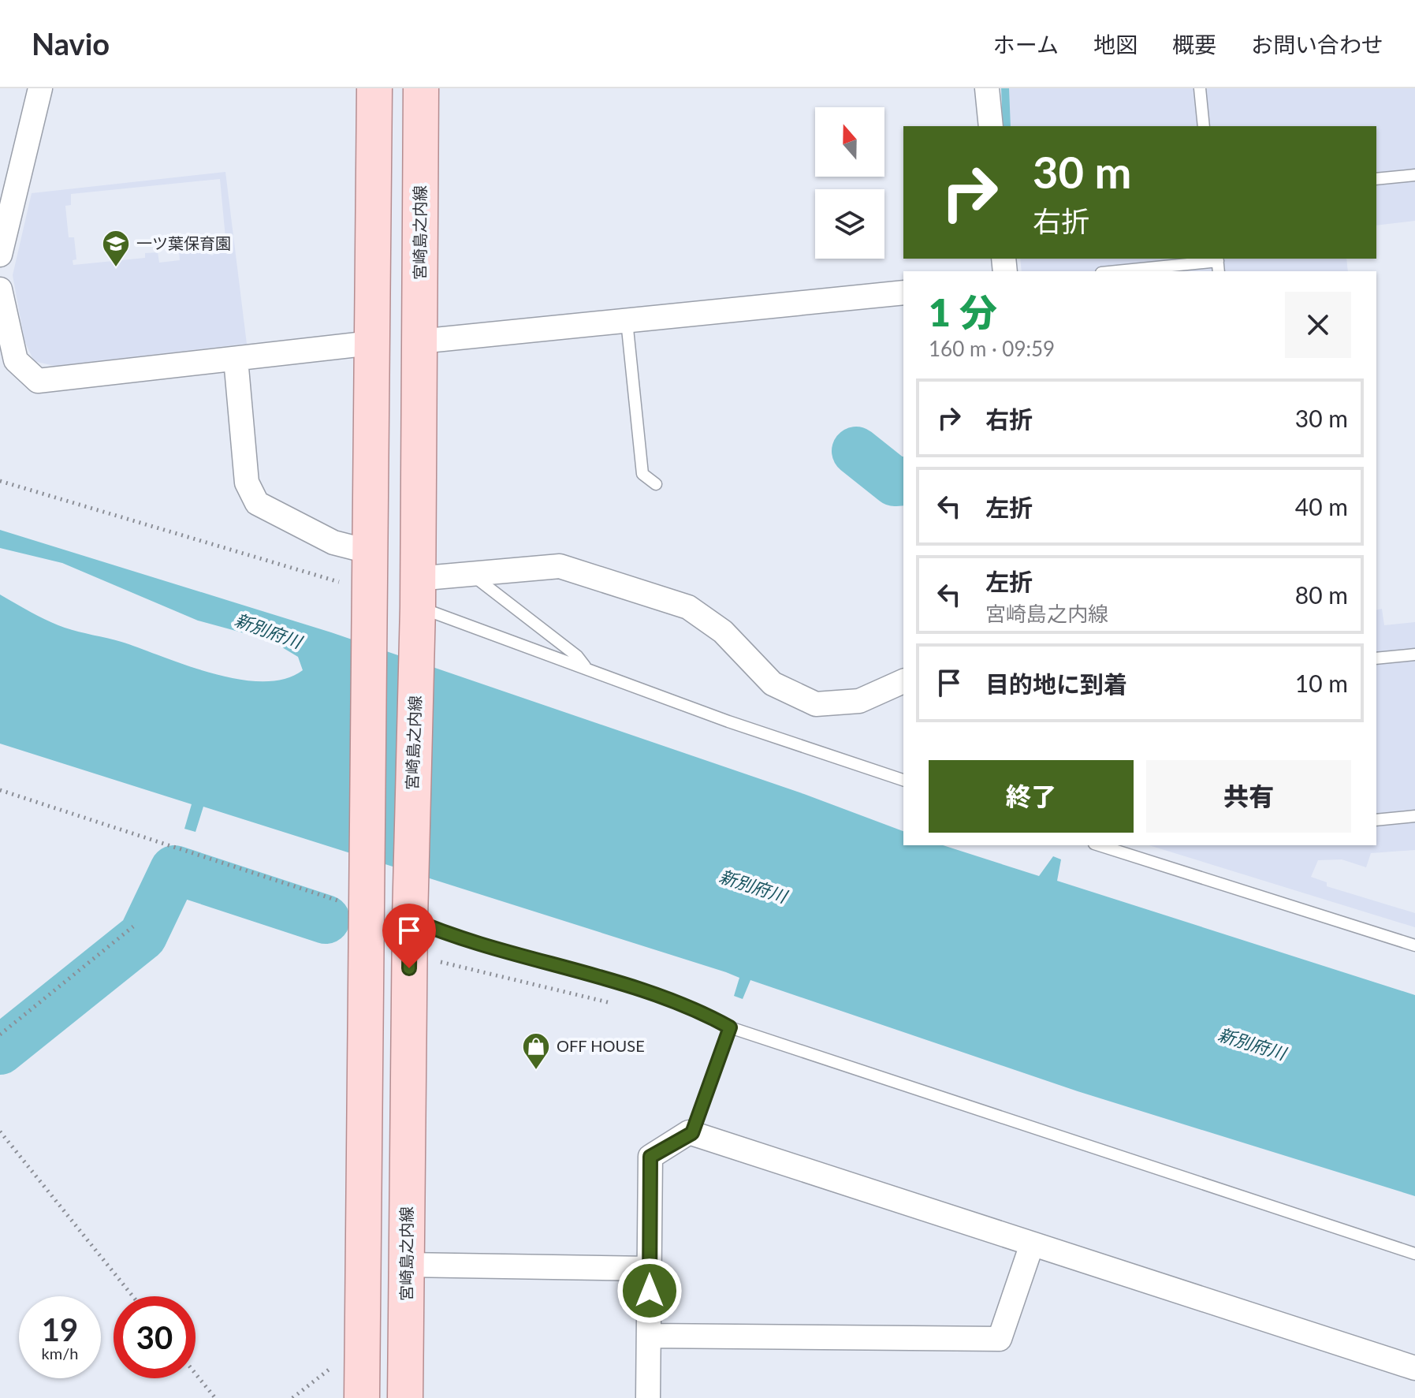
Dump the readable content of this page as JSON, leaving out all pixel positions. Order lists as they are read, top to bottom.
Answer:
{
  "streets": {
    "main road": ["宮崎島之内線"]
  },
  "water": ["新別府川"],
  "places": {
    "school or university": ["一ツ葉保育園"],
    "shop": ["OFF HOUSE"]
  },
  "north": "top",
  "page": {
    "header": "Navio",
    "nav": [
      "ホーム",
      "地図",
      "概要",
      "お問い合わせ"
    ],
    "turn": ["30 m", "右折"],
    "heading": ["1 分", "160 m · 09:59"],
    "list": [
      {
        "name": "右折",
        "value": "30 m"
      },
      {
        "name": "左折",
        "value": "40 m"
      },
      {
        "name": "左折",
        "note": "宮崎島之内線",
        "value": "80 m"
      },
      {
        "name": "目的地に到着",
        "value": "10 m"
      }
    ],
    "buttons": ["終了", "共有"],
    "speed": "19 km/h",
    "limit": "30"
  }
}
